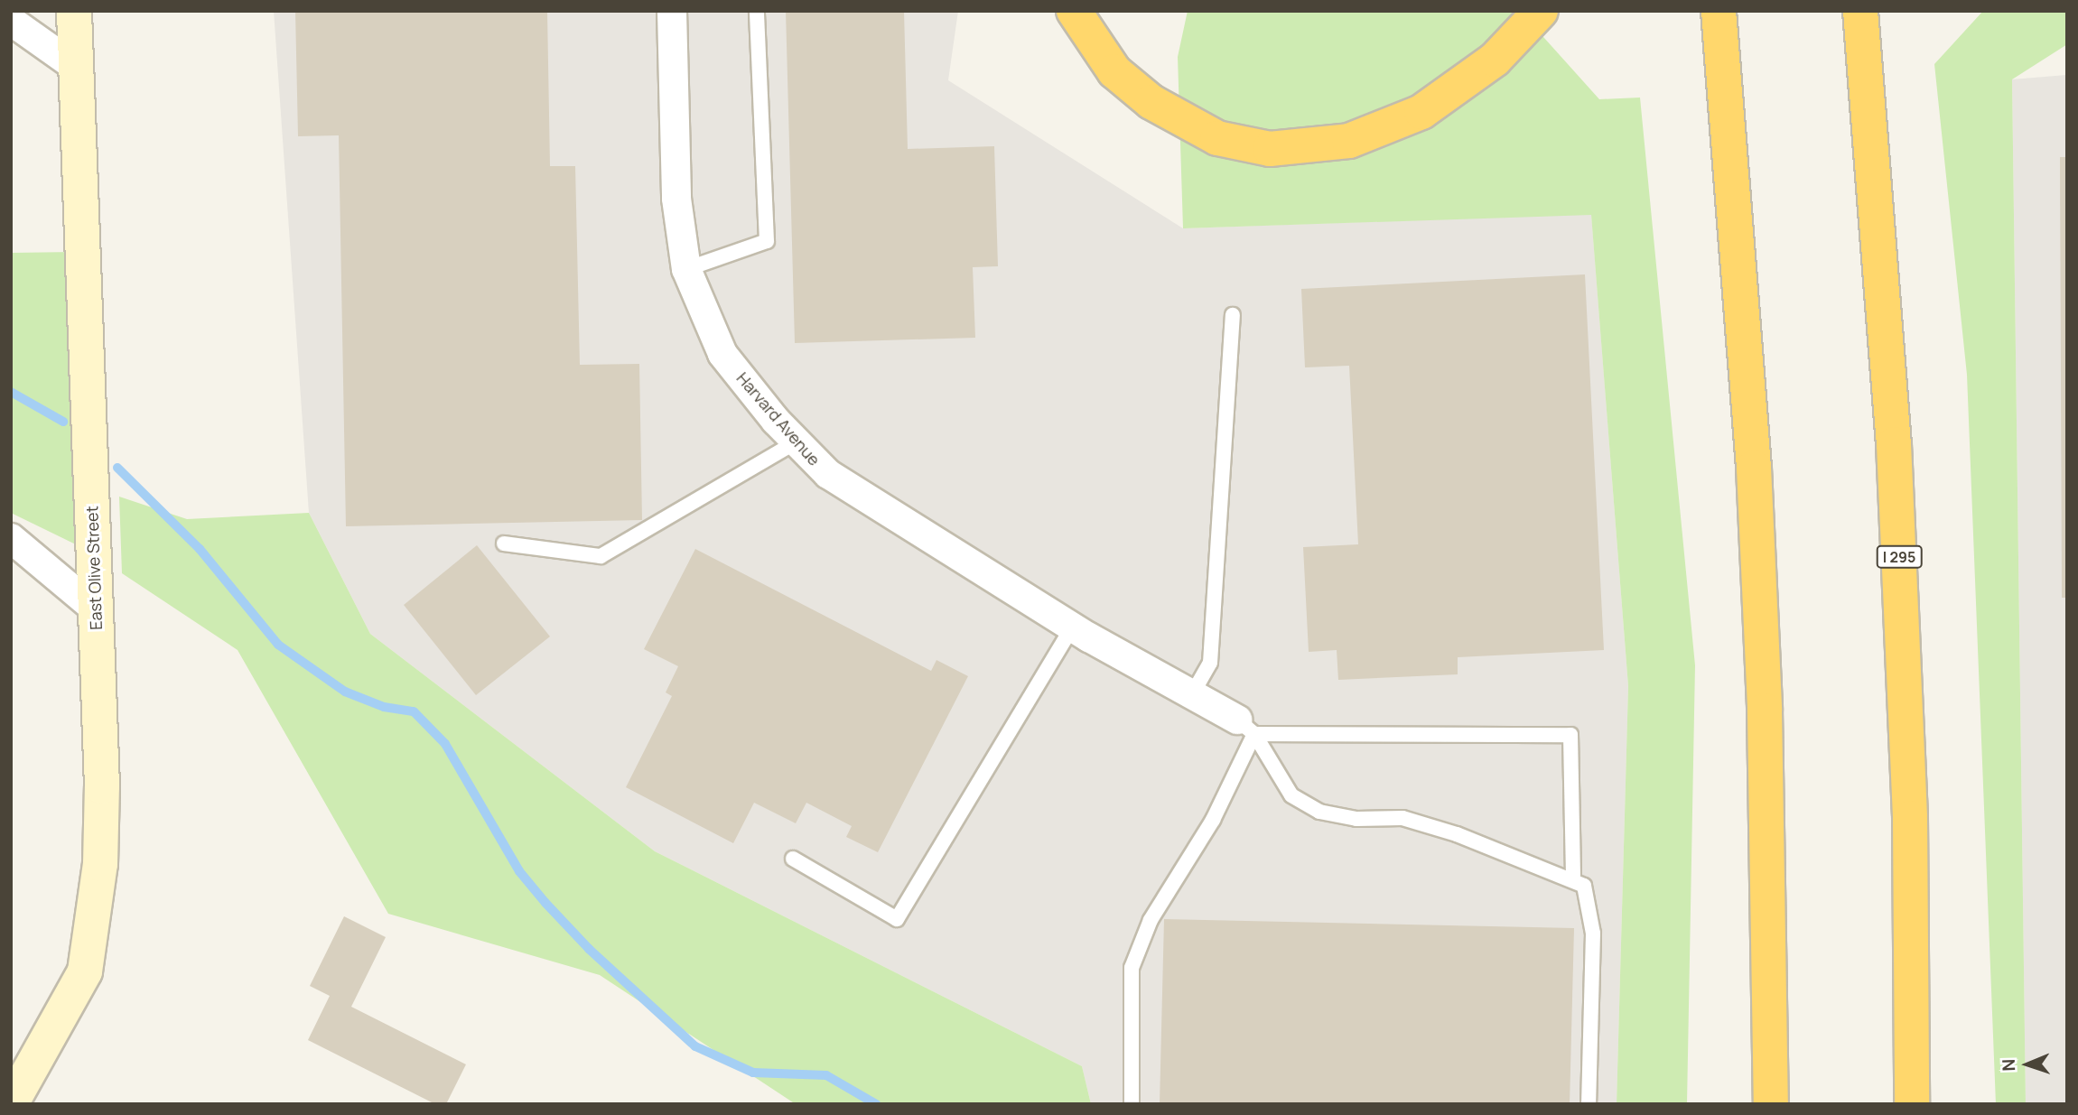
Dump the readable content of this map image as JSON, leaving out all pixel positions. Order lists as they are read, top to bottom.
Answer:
{
  "streets": {
    "highway": ["I 295"],
    "street": ["Harvard Avenue", "East Olive Street"]
  },
  "north": "left"
}
